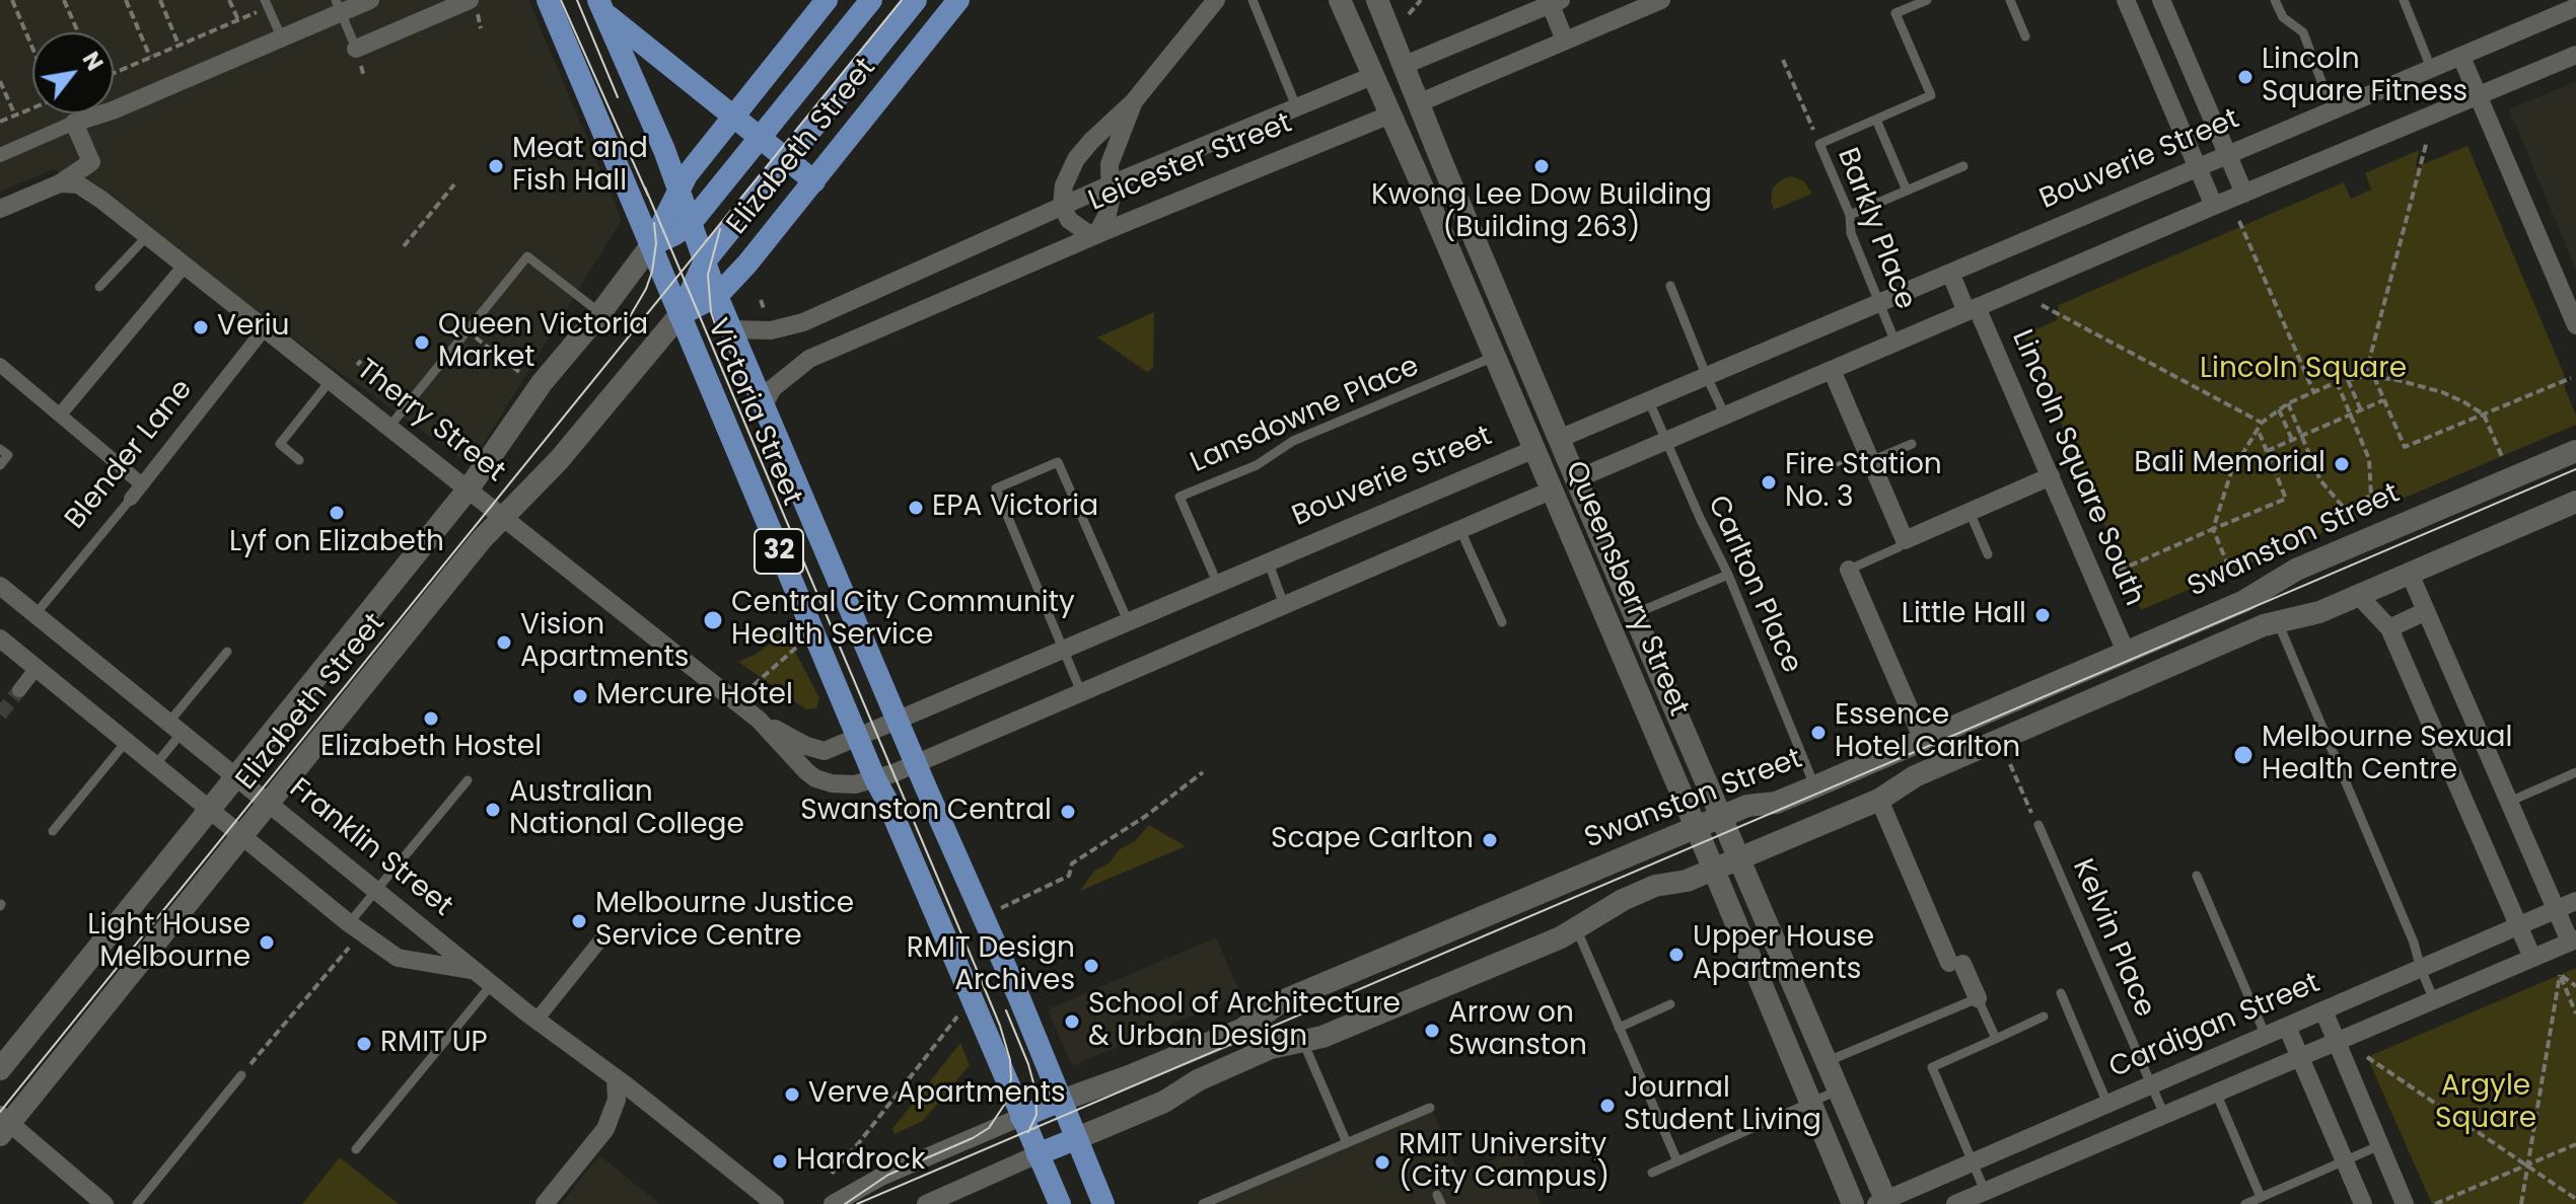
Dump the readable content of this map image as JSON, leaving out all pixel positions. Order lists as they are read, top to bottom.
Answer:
{
  "streets": {
    "main road": [
      "Elizabeth Street",
      "Victoria Street",
      "Swanston Street",
      "32"
    ],
    "street": [
      "Bouverie Street",
      "Leicester Street",
      "Therry Street",
      "Blender Lane",
      "Lincoln Square South",
      "Queensberry Street",
      "Franklin Street",
      "Cardigan Street"
    ],
    "lane": [
      "Barkly Place",
      "Lansdowne Place",
      "Carlton Place",
      "Kelvin Place"
    ]
  },
  "crossings": [
    ["Elizabeth Street", "Victoria Street"],
    ["Elizabeth Street", "Therry Street"],
    ["Elizabeth Street", "Franklin Street"],
    ["Bouverie Street", "Barkly Place"],
    ["Bouverie Street", "Victoria Street"],
    ["Bouverie Street", "Lansdowne Place"],
    ["Bouverie Street", "Therry Street"],
    ["Bouverie Street", "Carlton Place"],
    ["Bouverie Street", "Queensberry Street"],
    ["Leicester Street", "Victoria Street"],
    ["Leicester Street", "Queensberry Street"],
    ["Victoria Street", "Therry Street"],
    ["Victoria Street", "Swanston Street"],
    ["Lansdowne Place", "Queensberry Street"],
    ["Therry Street", "Blender Lane"],
    ["Blender Lane", "Franklin Street"],
    ["Lincoln Square South", "Swanston Street"],
    ["Swanston Street", "Carlton Place"],
    ["Swanston Street", "Queensberry Street"],
    ["Queensberry Street", "Cardigan Street"],
    ["Kelvin Place", "Cardigan Street"]
  ],
  "parks": ["Lincoln Square", "Argyle Square"],
  "places": [
    "Lincoln Square Fitness",
    "Meat and Fish Hall",
    "Kwong Lee Dow Building (Building 263)",
    "Veriu",
    "Queen Victoria Market",
    "Bali Memorial",
    "Fire Station No. 3",
    "EPA Victoria",
    "Lyf on Elizabeth",
    "Little Hall",
    "Central City Community Health Service",
    "Vision Apartments",
    "Mercure Hotel",
    "Elizabeth Hostel",
    "Essence Hotel Carlton",
    "Melbourne Sexual Health Centre",
    "Australian National College",
    "Swanston Central",
    "Scape Carlton",
    "Melbourne Justice Service Centre",
    "Light House Melbourne",
    "Upper House Apartments",
    "RMIT Design Archives",
    "School of Architecture & Urban Design",
    "Arrow on Swanston",
    "RMIT UP",
    "Verve Apartments",
    "Journal Student Living",
    "Hardrock",
    "RMIT University (City Campus)"
  ],
  "north": "top right"
}
